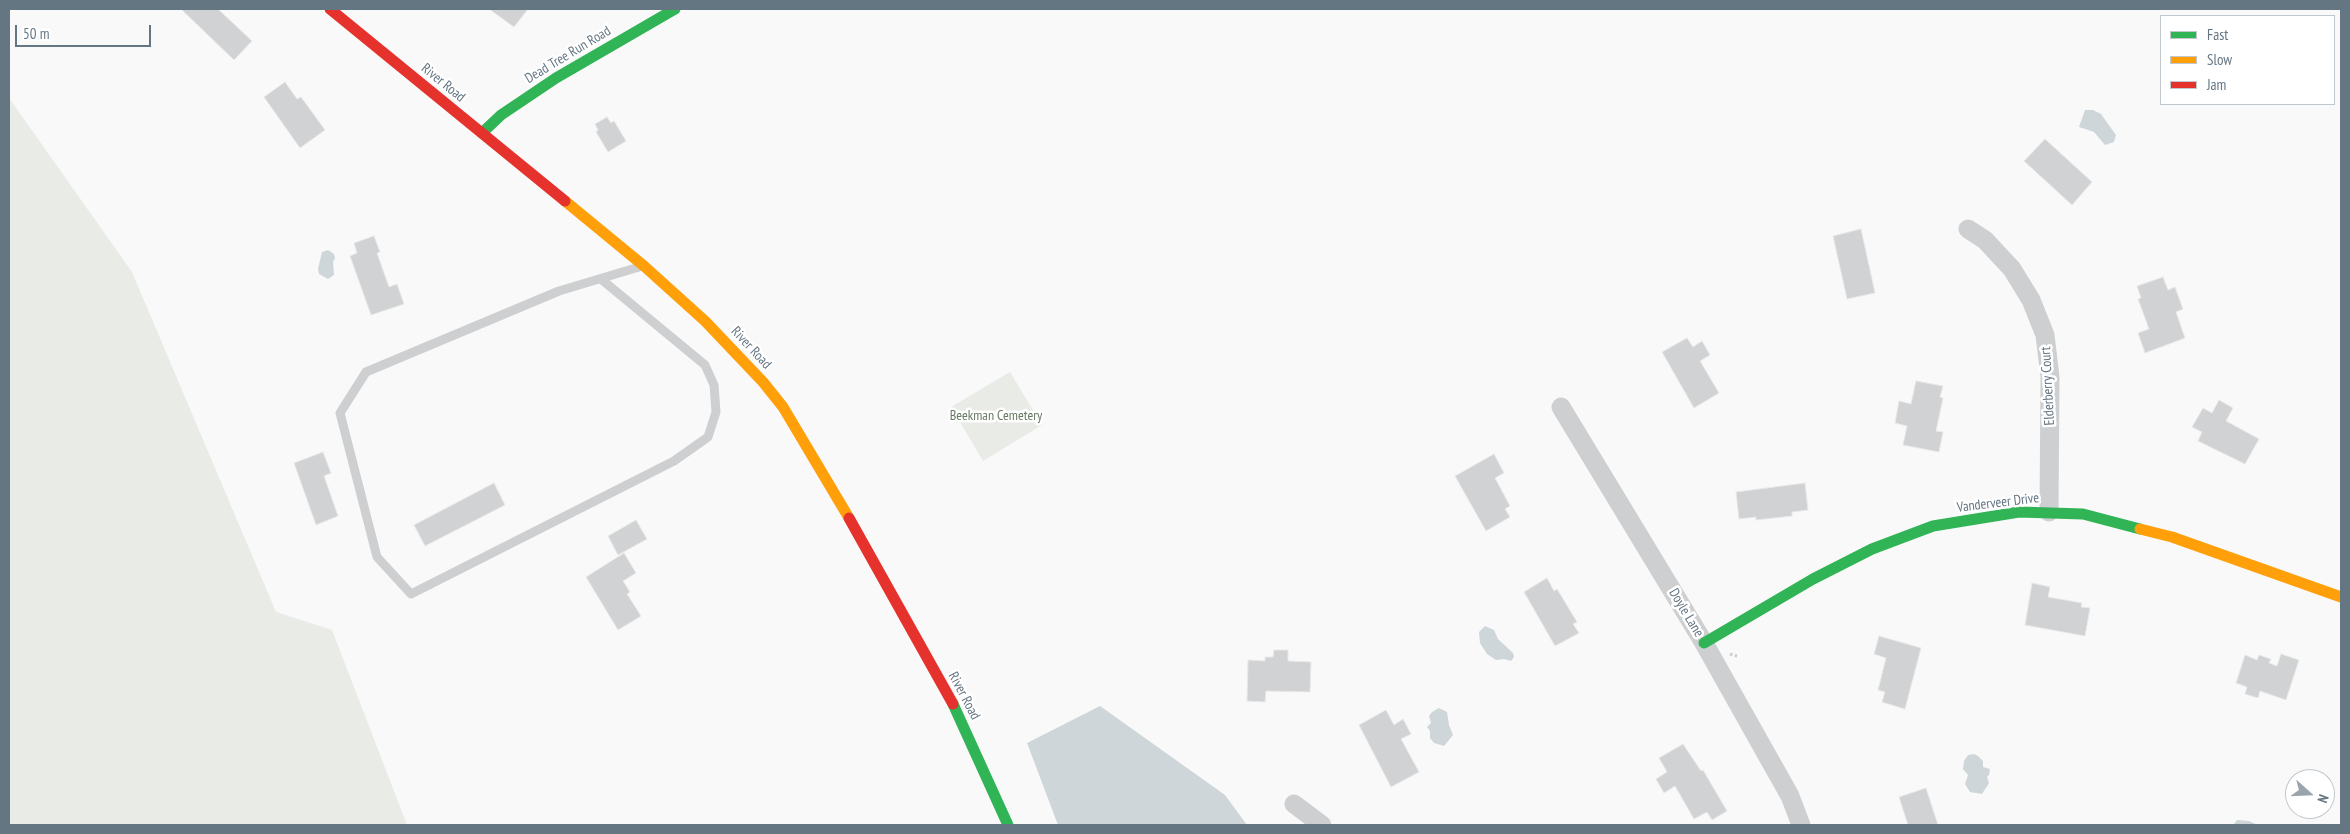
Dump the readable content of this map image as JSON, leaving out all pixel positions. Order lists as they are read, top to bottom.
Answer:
{
  "streets": {
    "main road": ["Dead Tree Run Road", "River Road", "Vanderveer Drive"],
    "street": ["Elderberry Court", "Doyle Lane"]
  },
  "crossings": [
    ["Dead Tree Run Road", "River Road"],
    ["Elderberry Court", "Vanderveer Drive"],
    ["Vanderveer Drive", "Doyle Lane"]
  ],
  "parks": ["Beekman Cemetery"],
  "legend": ["Fast", "Slow", "Jam"],
  "scale_bar": "50 m",
  "north": "right"
}
